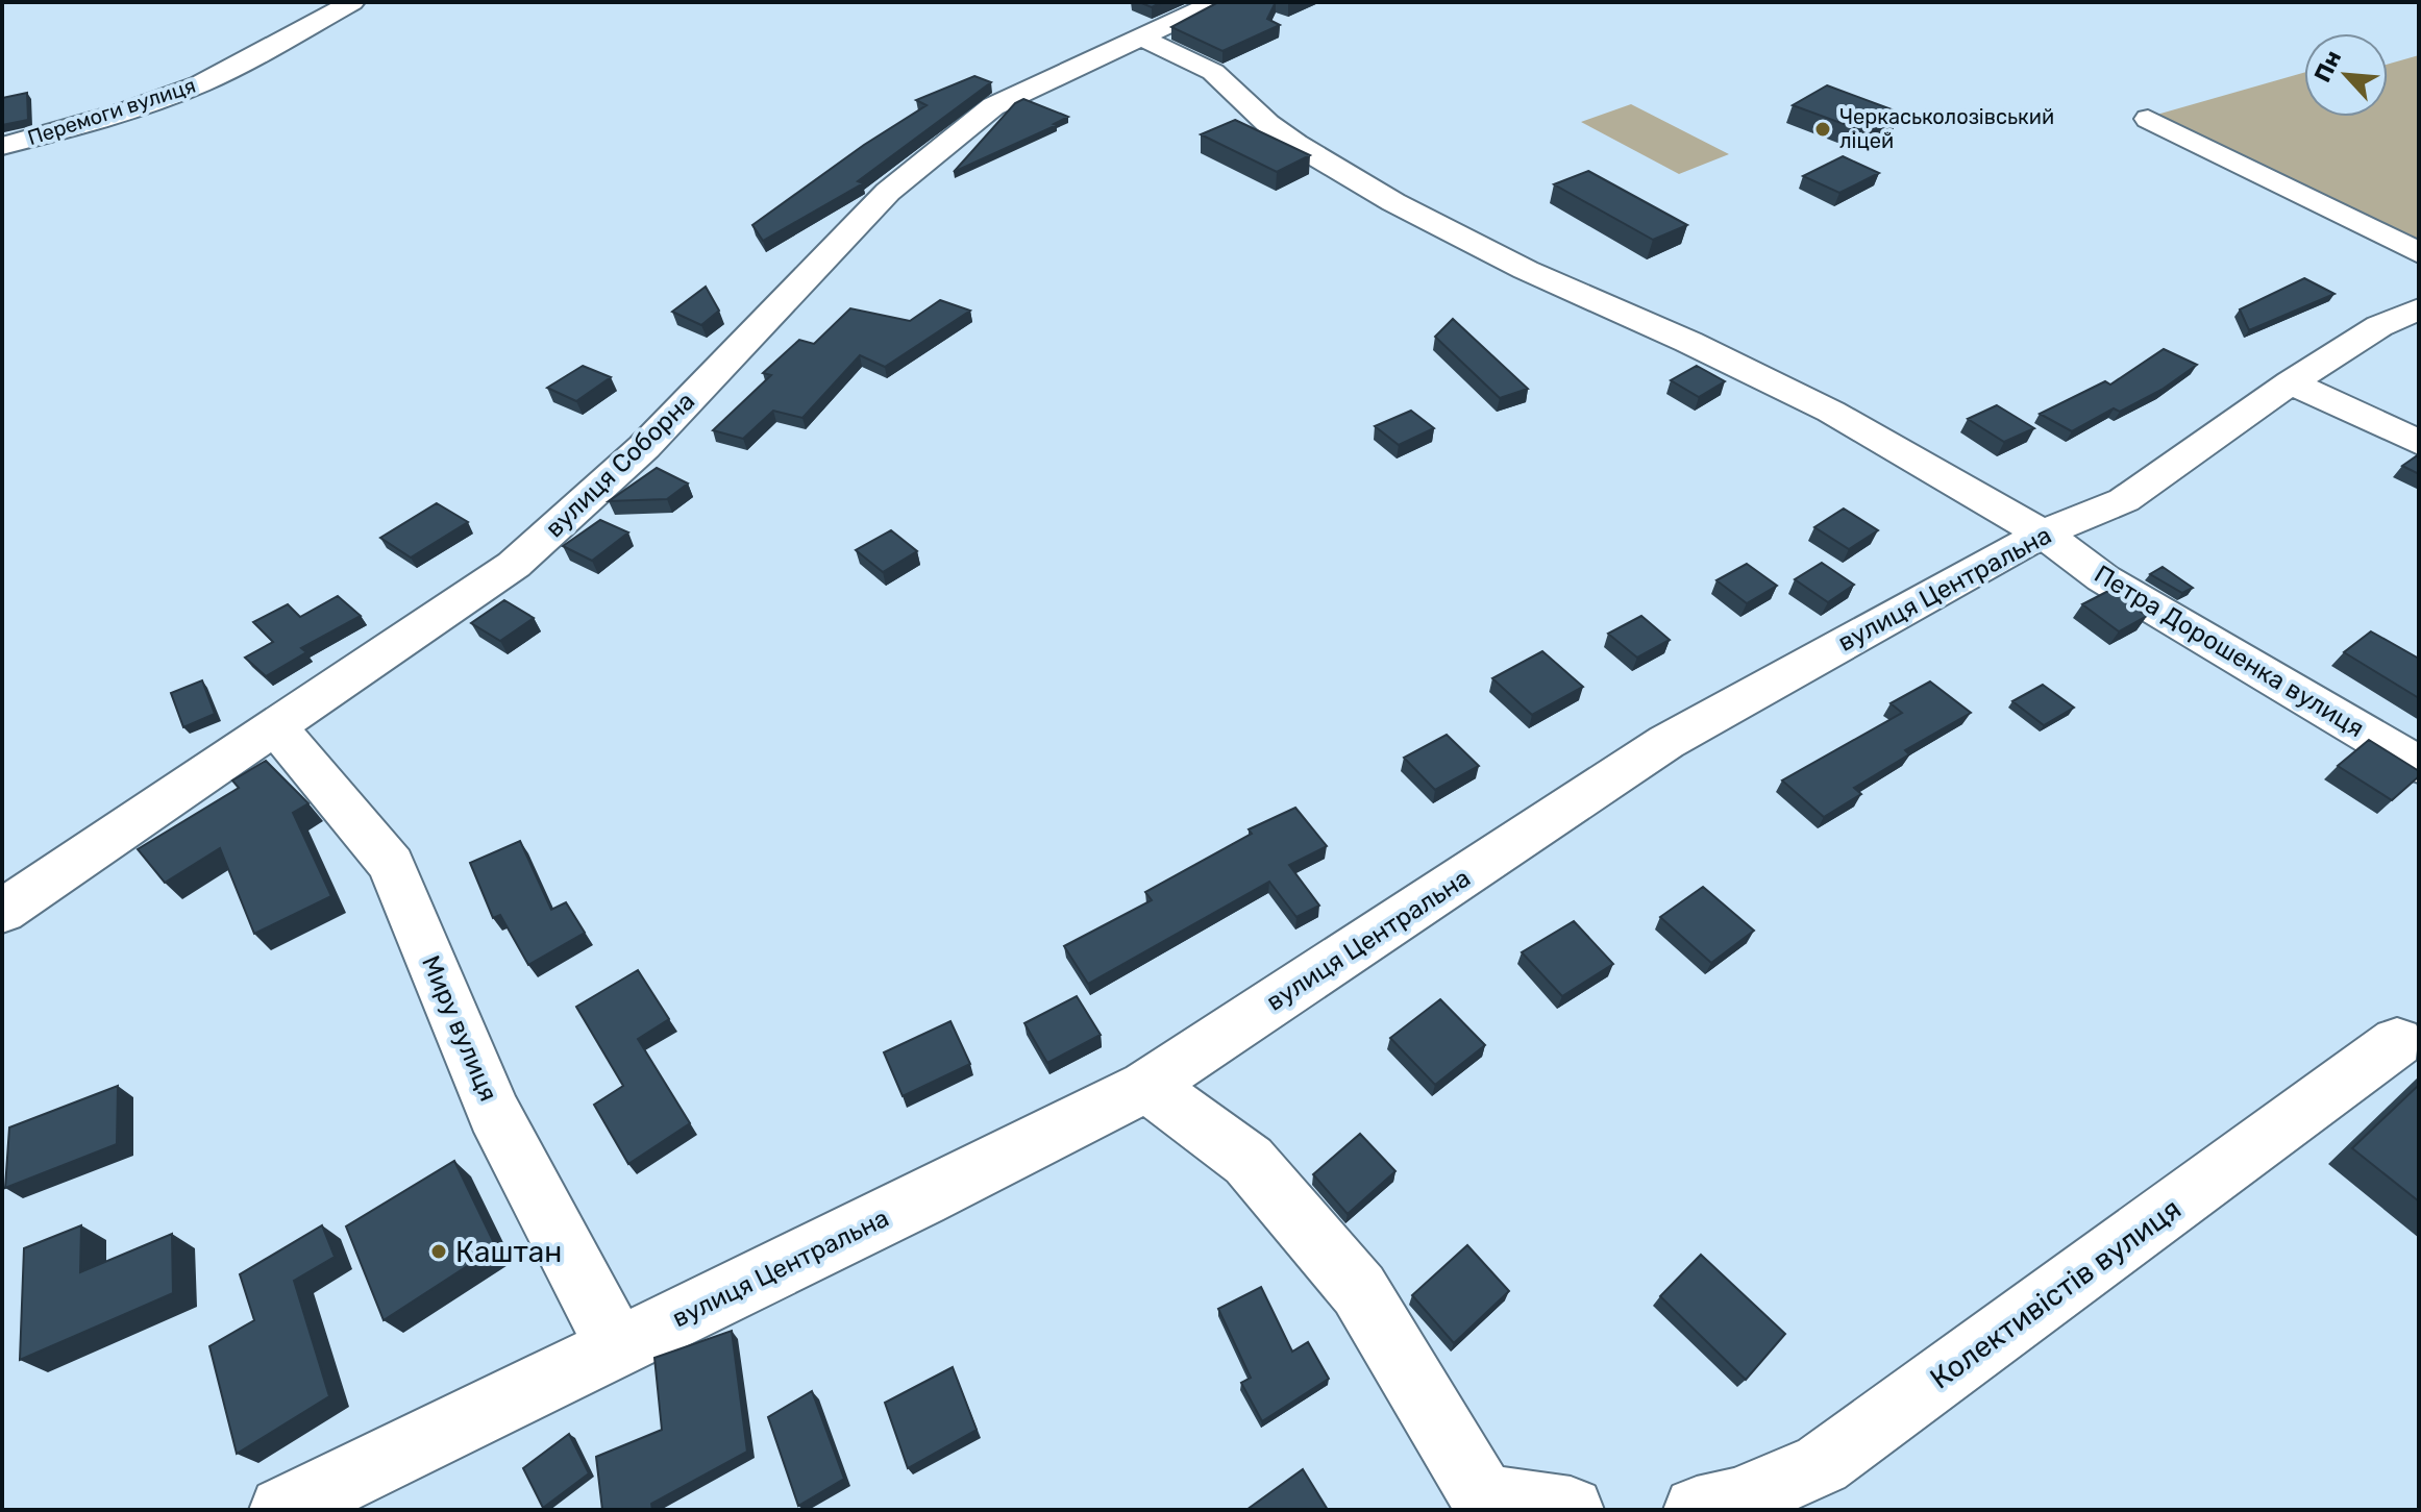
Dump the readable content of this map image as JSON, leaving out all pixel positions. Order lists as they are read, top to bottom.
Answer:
{
  "streets": {
    "street": [
      "Перемоги вулиця",
      "вулиця Соборна",
      "вулиця Центральна",
      "Петра Дорошенка вулиця",
      "Миру вулиця",
      "Колективістів вулиця"
    ]
  },
  "crossings": [
    ["вулиця Соборна", "Петра Дорошенка вулиця"],
    ["вулиця Соборна", "Миру вулиця"],
    ["вулиця Центральна", "Петра Дорошенка вулиця"],
    ["вулиця Центральна", "Миру вулиця"]
  ],
  "places": ["Черкаськолозівський ліцей", "Каштан"],
  "north": "top left"
}
